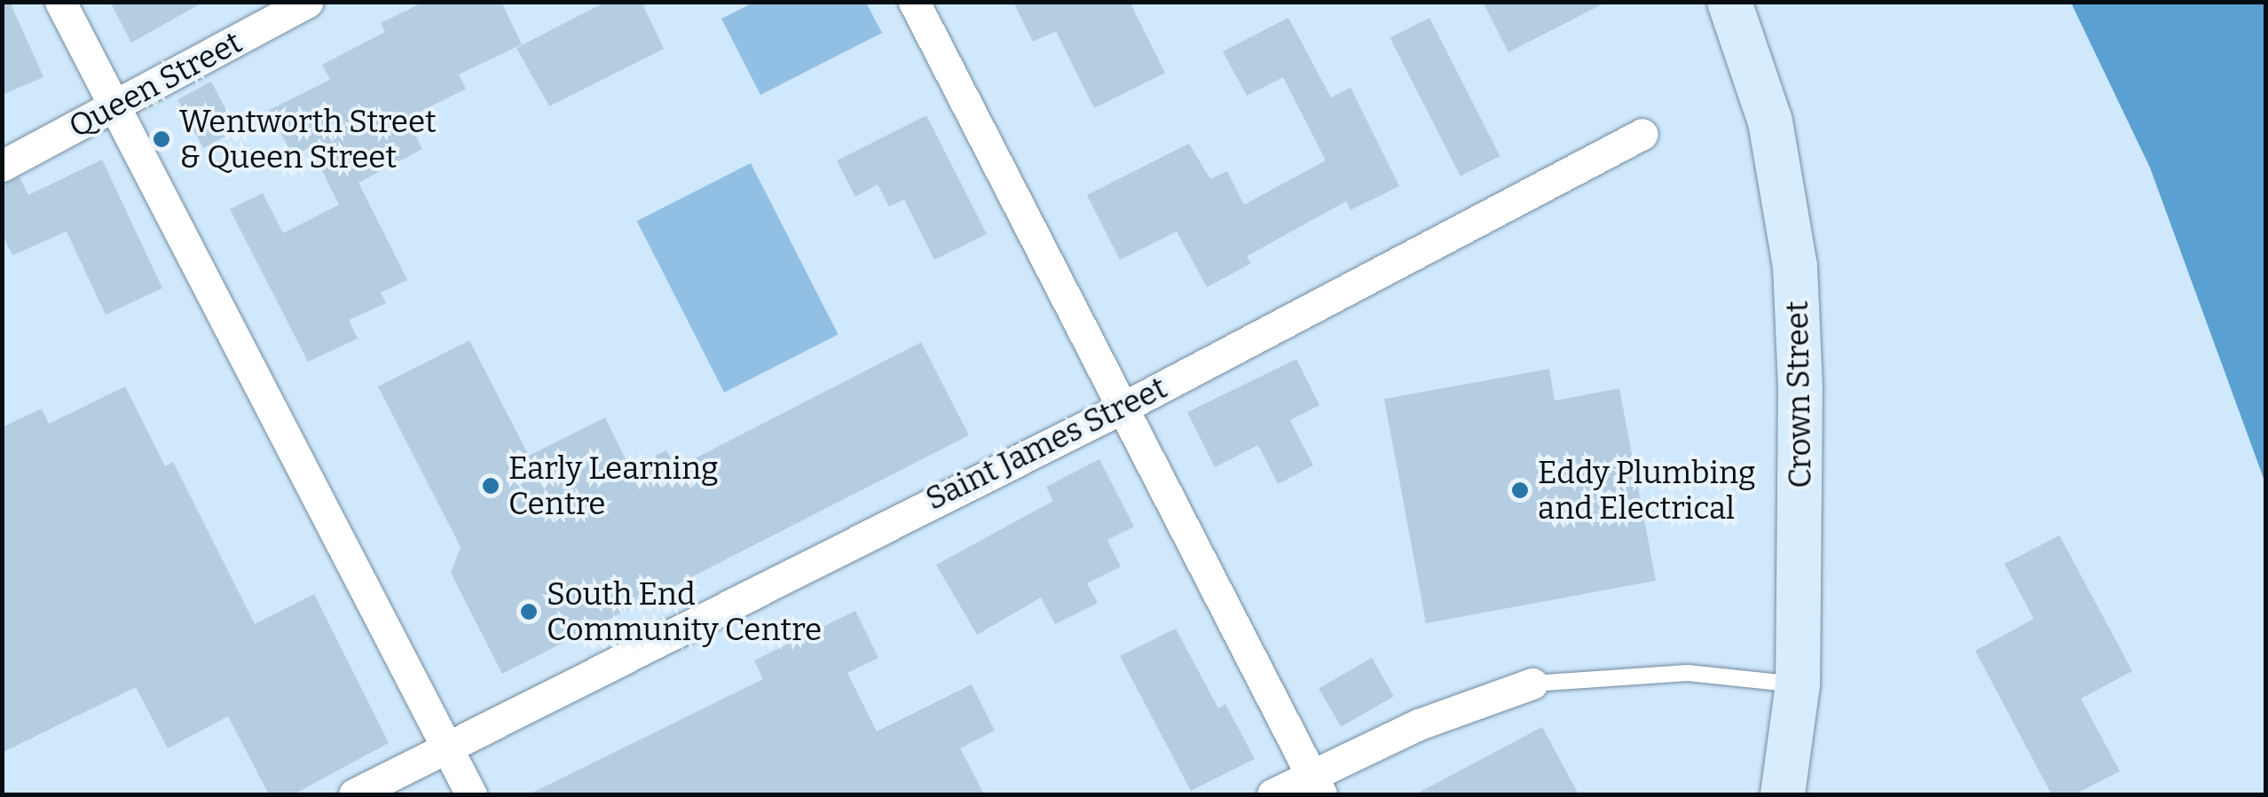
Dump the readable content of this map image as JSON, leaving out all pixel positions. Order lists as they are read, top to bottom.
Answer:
{
  "streets": {
    "main road": ["Crown Street"],
    "street": ["Queen Street", "Saint James Street"]
  },
  "places": [
    "Wentworth Street & Queen Street",
    "Early Learning Centre",
    "Eddy Plumbing and Electrical",
    "South End Community Centre"
  ]
}
